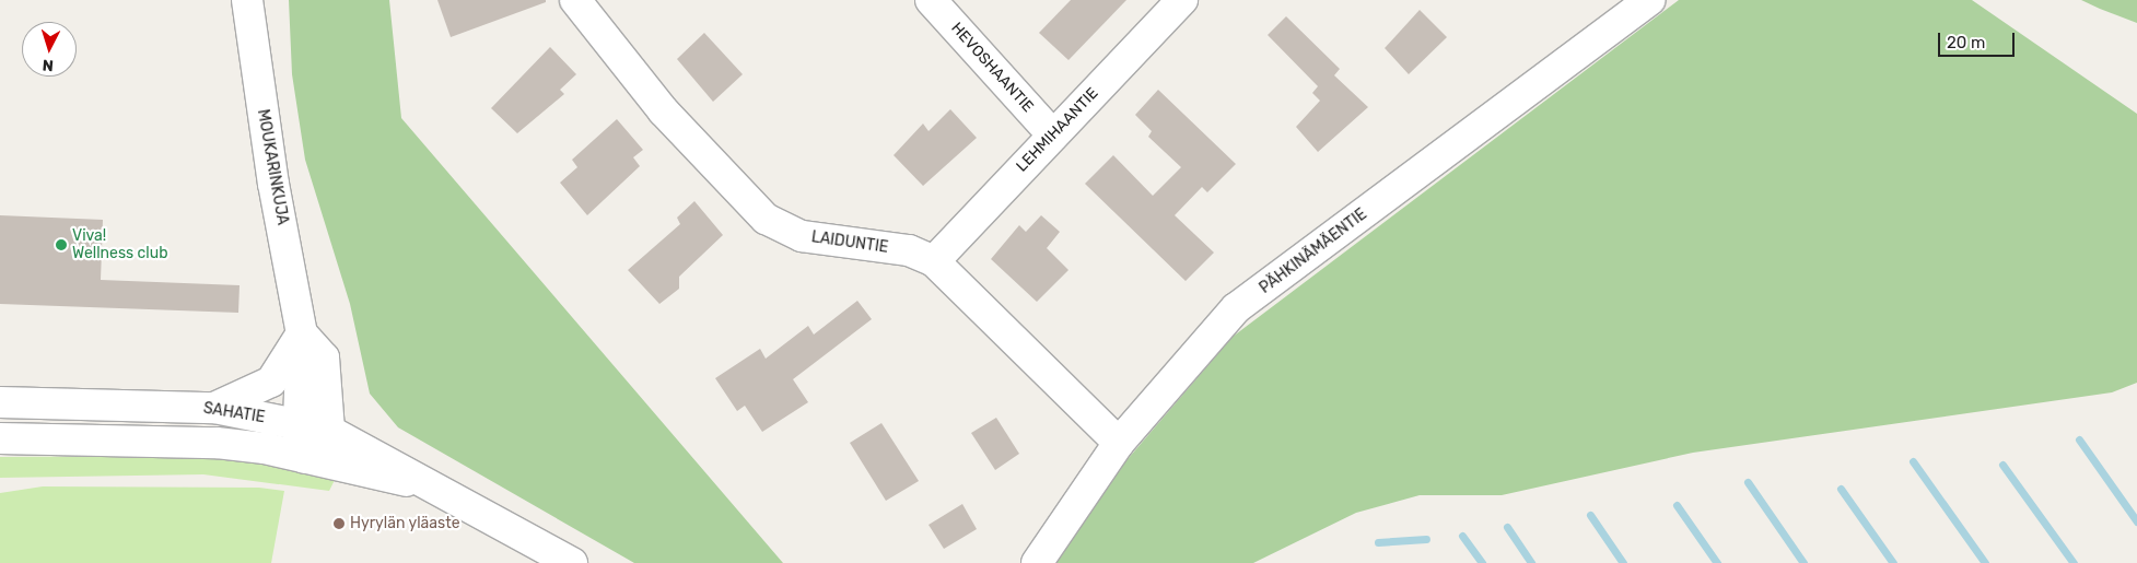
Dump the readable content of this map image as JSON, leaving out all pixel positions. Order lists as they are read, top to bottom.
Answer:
{
  "streets": {
    "street": [
      "HEVOSHAANTIE",
      "LEHMIHAANTIE",
      "MOUKARINKUJA",
      "LAIDUNTIE",
      "PÄHKINÄMÄENTIE",
      "SAHATIE"
    ]
  },
  "crossings": [
    ["HEVOSHAANTIE", "LEHMIHAANTIE"],
    ["LEHMIHAANTIE", "LAIDUNTIE"],
    ["MOUKARINKUJA", "SAHATIE"],
    ["LAIDUNTIE", "PÄHKINÄMÄENTIE"]
  ],
  "places": ["Viva! Wellness club", "Hyrylän yläaste"],
  "scale_bar": "20 m",
  "north": "bottom"
}
